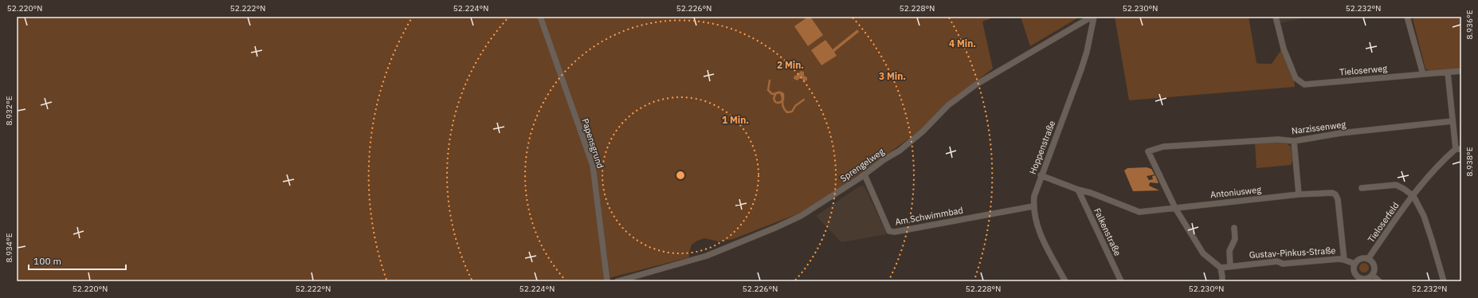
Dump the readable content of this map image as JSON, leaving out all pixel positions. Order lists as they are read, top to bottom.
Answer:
{
  "streets": {
    "street": [
      "Tieloserweg",
      "Narzissenweg",
      "Papensgrund",
      "Hoppenstraße",
      "Sprengelweg",
      "Antoniusweg",
      "Am Schwimmbad",
      "Tieloserfeld",
      "Falkenstraße",
      "Gustav-Pinkus-Straße"
    ]
  },
  "crossings": [
    ["Narzissenweg", "Antoniusweg"],
    ["Narzissenweg", "Falkenstraße"],
    ["Hoppenstraße", "Am Schwimmbad"],
    ["Hoppenstraße", "Falkenstraße"],
    ["Sprengelweg", "Am Schwimmbad"],
    ["Antoniusweg", "Falkenstraße"],
    ["Antoniusweg", "Gustav-Pinkus-Straße"],
    ["Tieloserfeld", "Gustav-Pinkus-Straße"]
  ],
  "scale_bar": "100 m",
  "coordinates": [
    "52.220°N",
    "52.222°N",
    "52.224°N",
    "52.226°N",
    "52.228°N",
    "52.230°N",
    "52.232°N",
    "8.936°E",
    "8.932°E",
    "8.938°E",
    "8.934°E"
  ],
  "rings": [
    "4 Min.",
    "2 Min.",
    "3 Min.",
    "1 Min."
  ]
}
